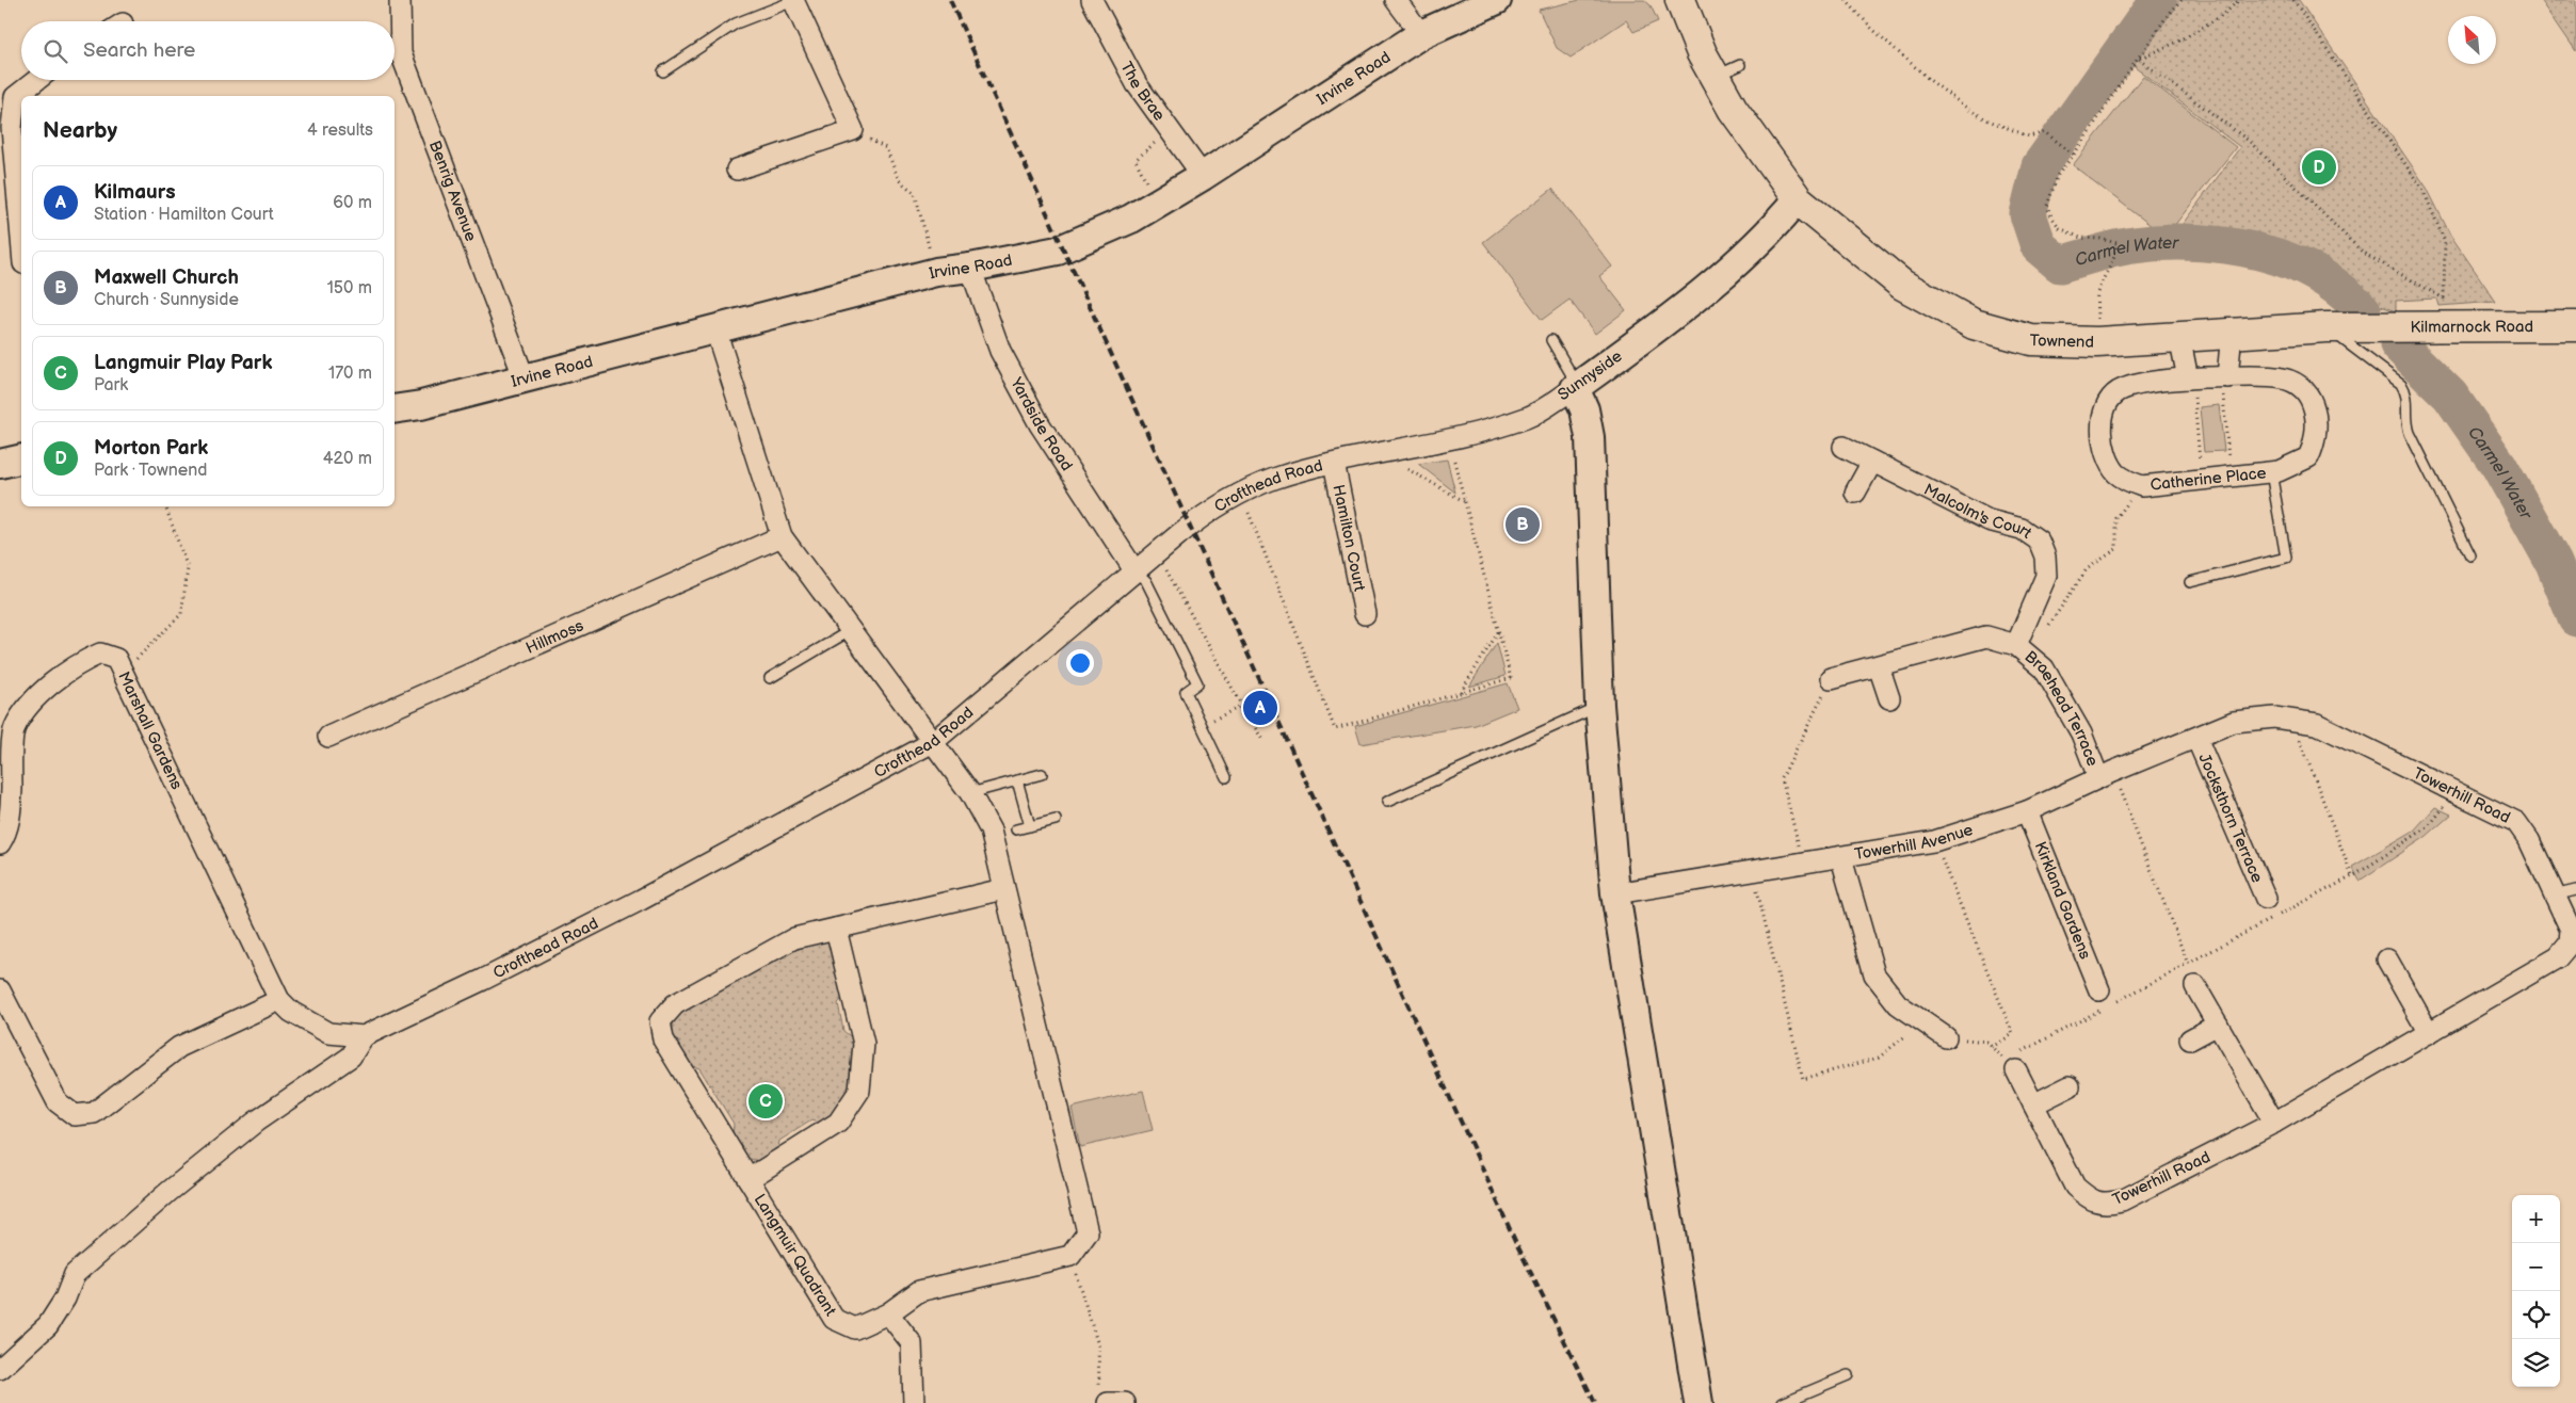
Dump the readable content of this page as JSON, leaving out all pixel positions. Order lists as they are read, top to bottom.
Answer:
{
  "streets": {
    "main road": [
      "Irvine Road",
      "Kilmarnock Road",
      "Townend",
      "Sunnyside"
    ],
    "street": [
      "The Brae",
      "Benrig Avenue",
      "Yardside Road",
      "Catherine Place",
      "Crofthead Road",
      "Malcolm's Court",
      "Hamilton Court",
      "Hillmoss",
      "Braehead Terrace",
      "Marshall Gardens",
      "Towerhill Road",
      "Jocksthorn Terrace",
      "Towerhill Avenue",
      "Kirkland Gardens",
      "Langmuir Quadrant"
    ]
  },
  "crossings": [
    ["Irvine Road", "The Brae"],
    ["Irvine Road", "Benrig Avenue"],
    ["Irvine Road", "Yardside Road"],
    ["Kilmarnock Road", "Townend"],
    ["Townend", "Sunnyside"],
    ["Sunnyside", "Crofthead Road"],
    ["Sunnyside", "Hamilton Court"],
    ["Yardside Road", "Crofthead Road"],
    ["Crofthead Road", "Hamilton Court"],
    ["Crofthead Road", "Marshall Gardens"],
    ["Malcolm's Court", "Braehead Terrace"],
    ["Braehead Terrace", "Towerhill Avenue"],
    ["Towerhill Road", "Jocksthorn Terrace"],
    ["Towerhill Road", "Towerhill Avenue"],
    ["Jocksthorn Terrace", "Towerhill Avenue"],
    ["Towerhill Avenue", "Kirkland Gardens"]
  ],
  "water": ["Carmel Water"],
  "north": "top left",
  "page": {
    "search": "Search here",
    "heading": ["Nearby", "4 results"],
    "pins": [
      "D",
      "B",
      "A",
      "C"
    ],
    "list": [
      {
        "mark": "A",
        "name": "Kilmaurs",
        "note": "Station · Hamilton Court",
        "value": "60 m"
      },
      {
        "mark": "B",
        "name": "Maxwell Church",
        "note": "Church · Sunnyside",
        "value": "150 m"
      },
      {
        "mark": "C",
        "name": "Langmuir Play Park",
        "note": "Park",
        "value": "170 m"
      },
      {
        "mark": "D",
        "name": "Morton Park",
        "note": "Park · Townend",
        "value": "420 m"
      }
    ],
    "map_buttons": ["+", "−"]
  }
}
